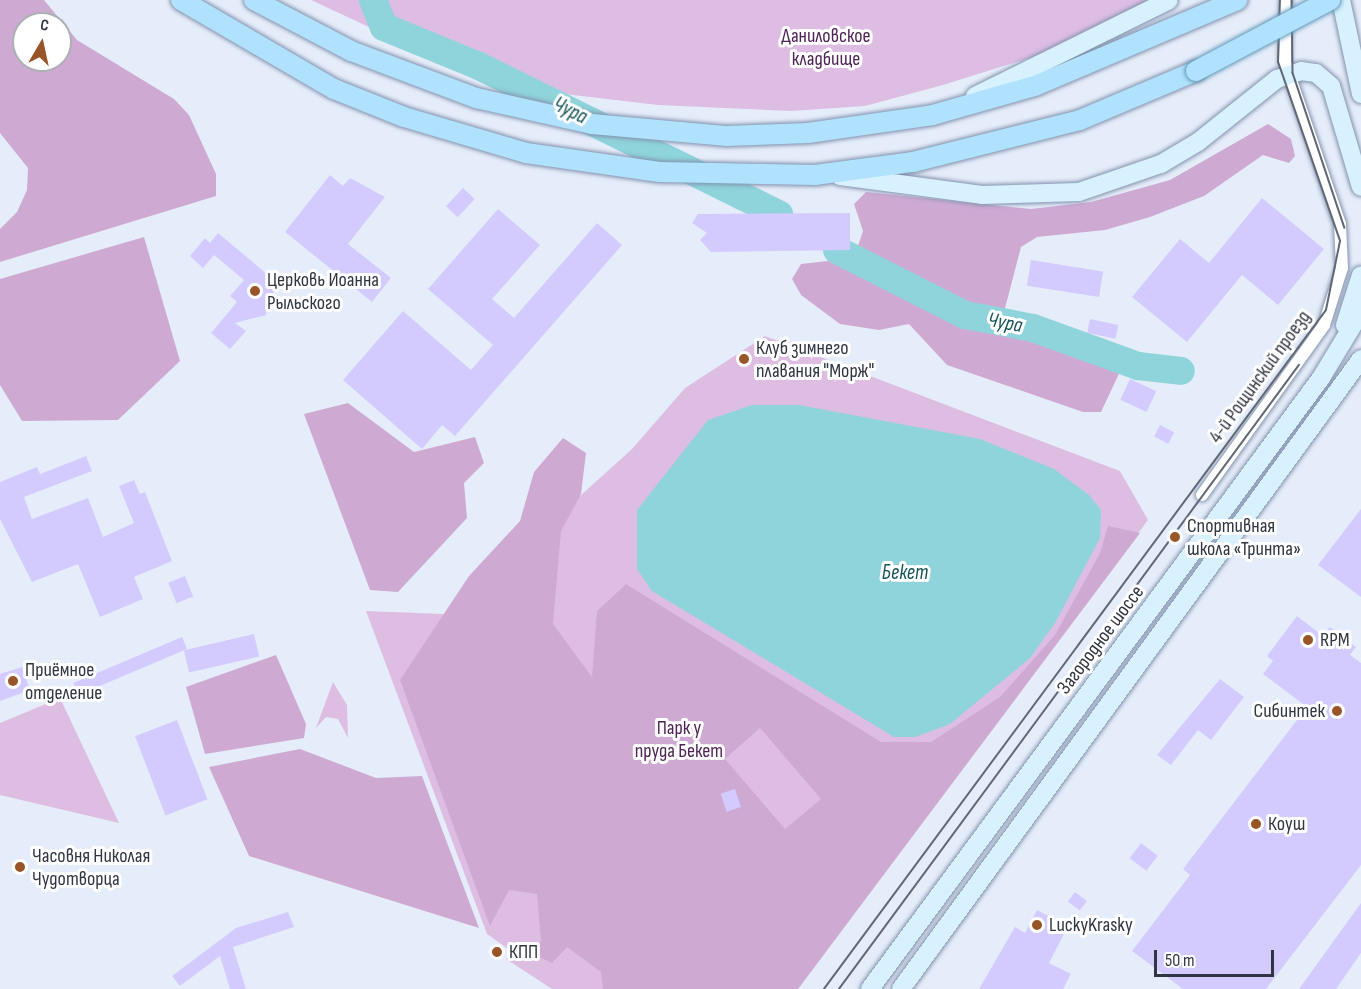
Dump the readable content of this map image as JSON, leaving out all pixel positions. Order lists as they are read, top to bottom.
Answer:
{
  "streets": {
    "main road": ["Загородное шоссе"],
    "street": ["4-й Рощинский проезд"]
  },
  "water": ["Чура", "Бекет"],
  "parks": ["Даниловское кладбище", "Парк у пруда Бекет"],
  "places": [
    "Церковь Иоанна Рыльского",
    "Клуб зимнего плавания \"Морж\"",
    "Спортивная школа «Тринта»",
    "RPM",
    "Приёмное отделение",
    "Сибинтек",
    "Коуш",
    "Часовня Николая Чудотворца",
    "LuckyKrasky",
    "КПП"
  ],
  "scale_bar": "50 m",
  "north": "top"
}
